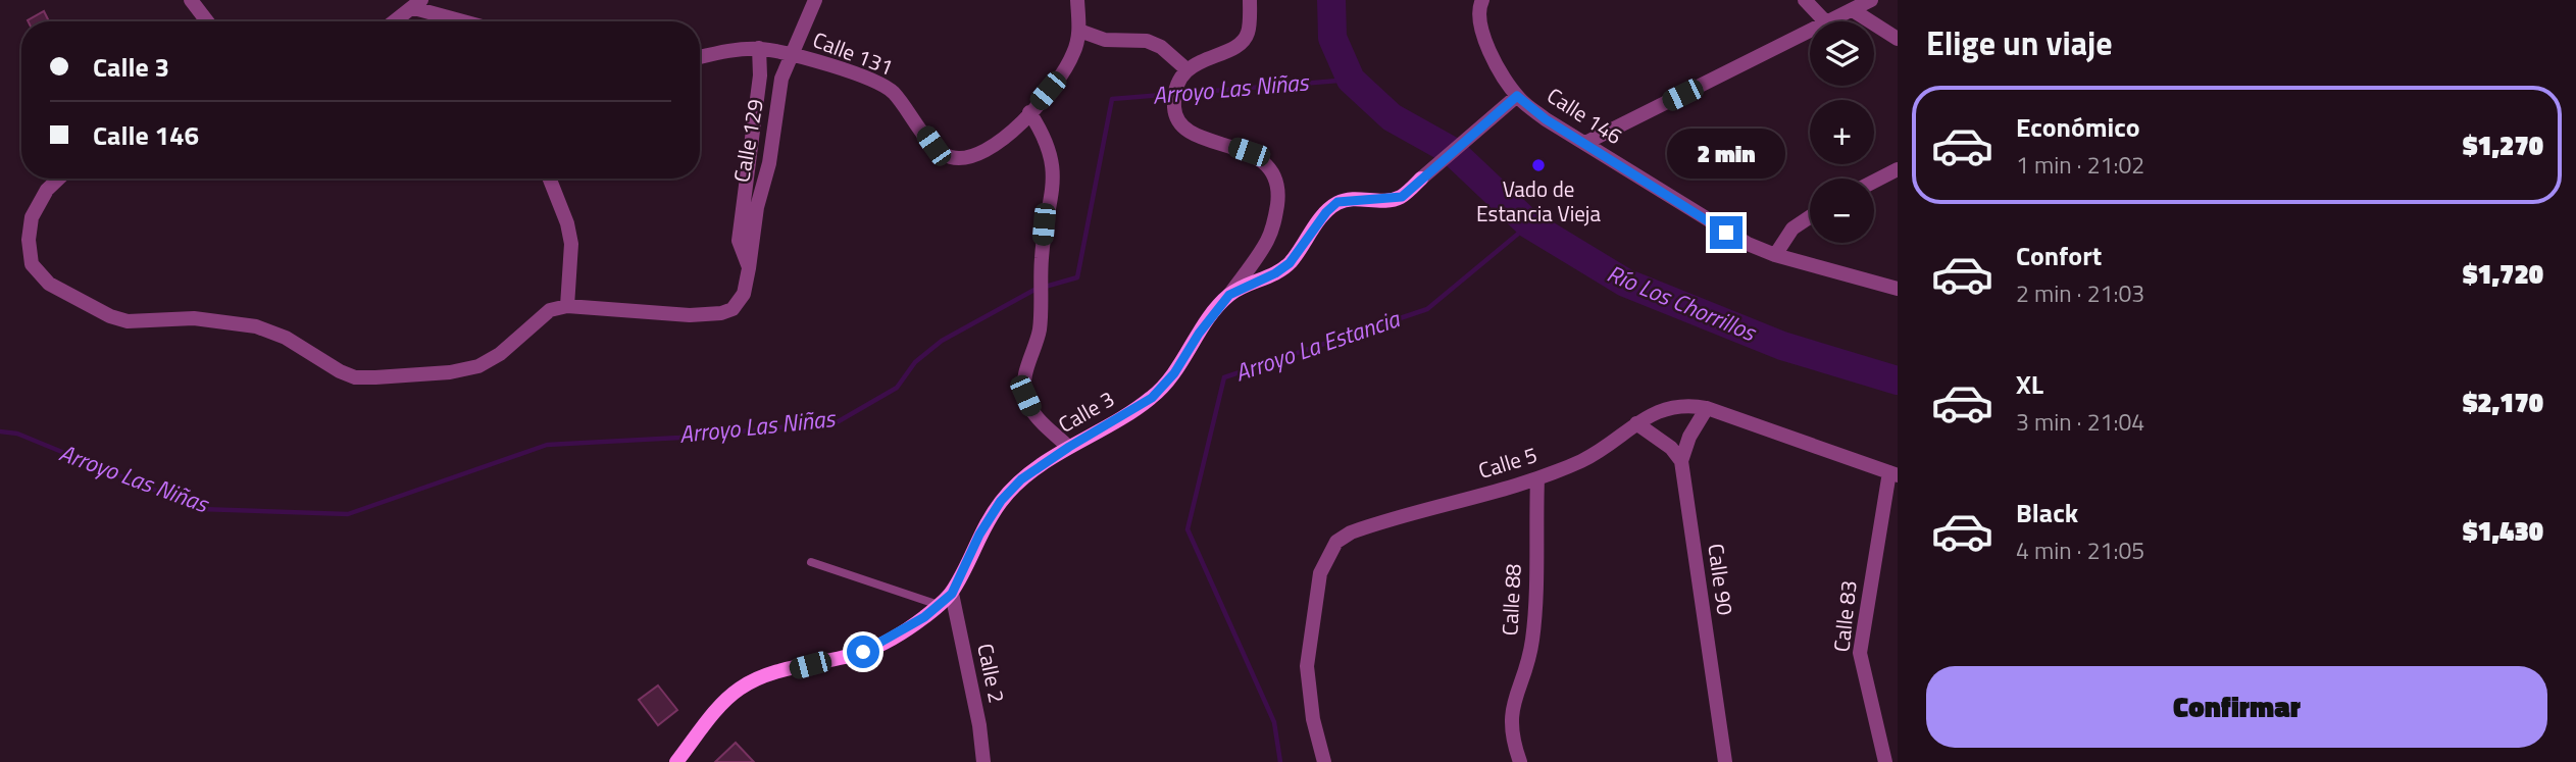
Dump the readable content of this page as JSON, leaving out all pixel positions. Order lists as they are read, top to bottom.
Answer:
{
  "streets": {
    "street": [
      "Calle 131",
      "Calle 146",
      "Calle 129",
      "Calle 3",
      "Calle 5",
      "Calle 90",
      "Calle 88",
      "Calle 83",
      "Calle 2"
    ]
  },
  "crossings": [
    ["Calle 131", "Calle 129"],
    ["Calle 146", "Calle 3"],
    ["Calle 3", "Calle 2"],
    ["Calle 5", "Calle 88"],
    ["Calle 5", "Calle 83"]
  ],
  "water": ["Arroyo Las Niñas", "Río Los Chorrillos", "Arroyo La Estancia"],
  "places": ["Vado de Estancia Vieja"],
  "page": {
    "heading": "Elige un viaje",
    "map_buttons": ["+", "−"],
    "banner": ["Calle 3", "Calle 146"],
    "list": [
      {
        "name": "Económico",
        "note": "1 min · 21:02",
        "value": "$1,270"
      },
      {
        "name": "Confort",
        "note": "2 min · 21:03",
        "value": "$1,720"
      },
      {
        "name": "XL",
        "note": "3 min · 21:04",
        "value": "$2,170"
      },
      {
        "name": "Black",
        "note": "4 min · 21:05",
        "value": "$1,430"
      }
    ],
    "bubble": "2 min",
    "buttons": "Confirmar"
  }
}
